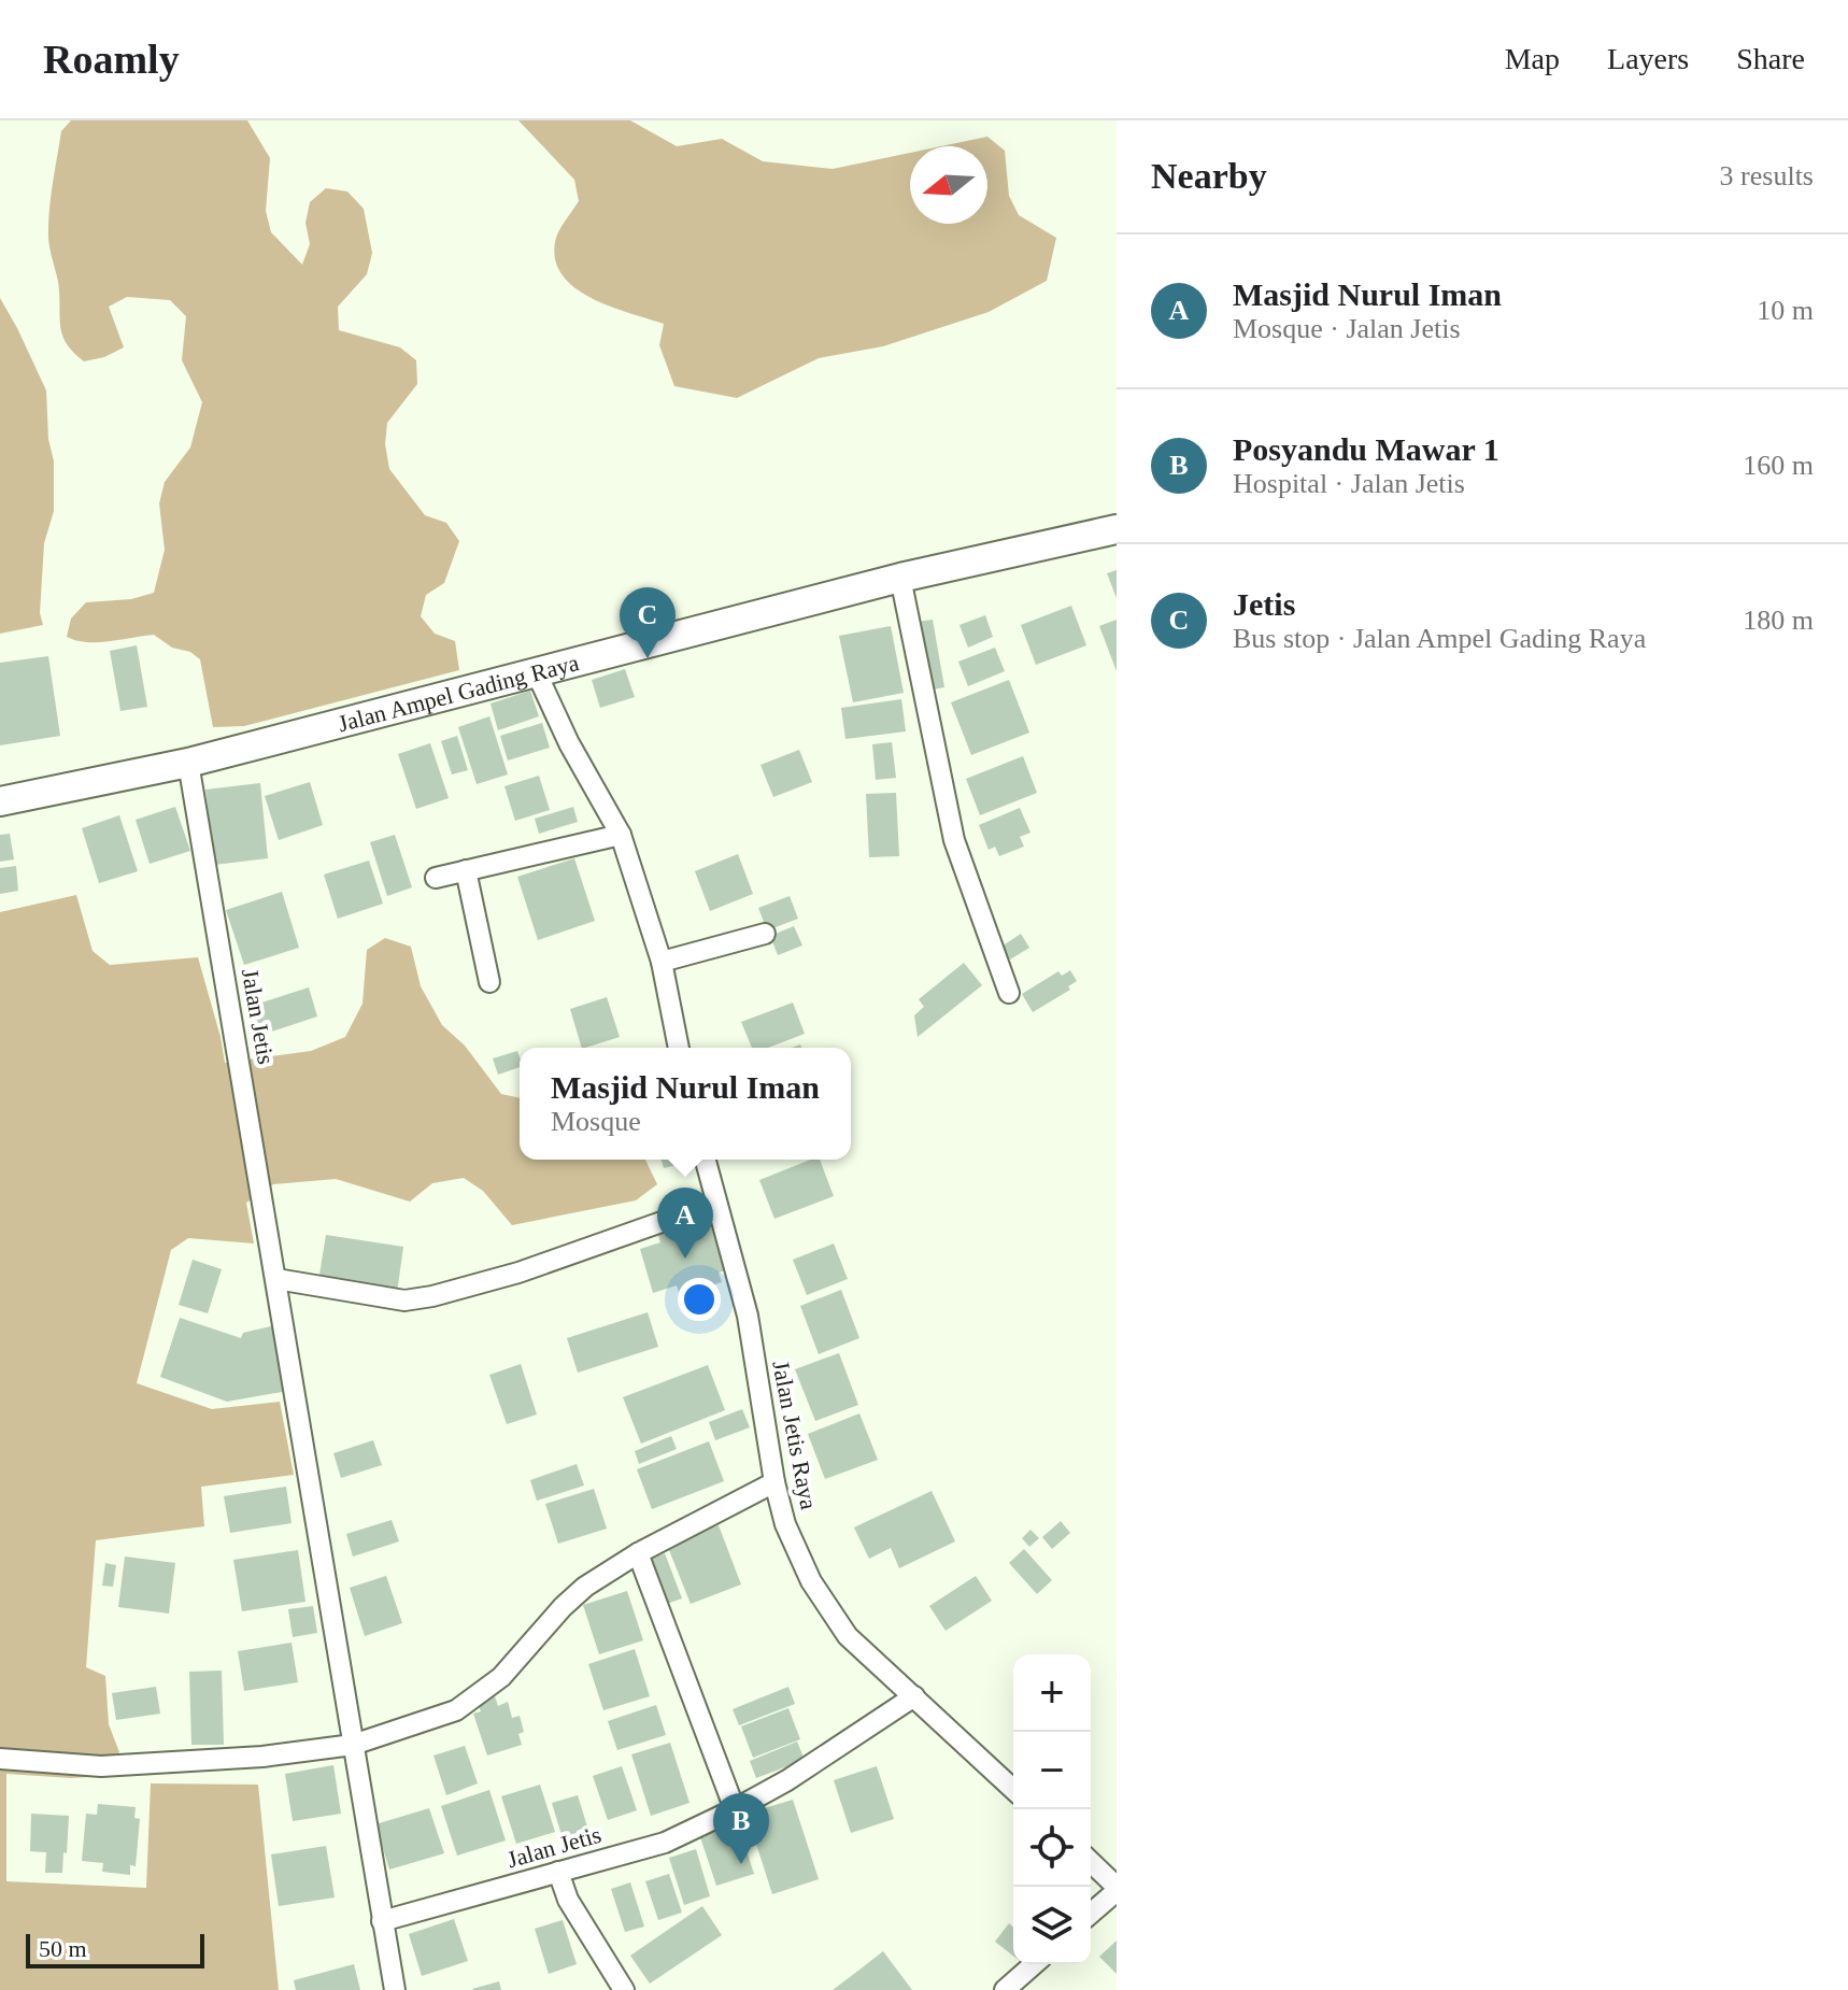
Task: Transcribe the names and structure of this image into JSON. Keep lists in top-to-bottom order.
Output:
{
  "streets": {
    "main road": ["Jalan Ampel Gading Raya"],
    "street": ["Jalan Jetis", "Jalan Jetis Raya"]
  },
  "crossings": [
    ["Jalan Ampel Gading Raya", "Jalan Jetis"],
    ["Jalan Jetis", "Jalan Jetis Raya"]
  ],
  "scale_bar": "50 m",
  "north": "left",
  "page": {
    "header": "Roamly",
    "nav": ["Map", "Layers", "Share"],
    "heading": ["Nearby", "3 results"],
    "list": [
      {
        "mark": "A",
        "name": "Masjid Nurul Iman",
        "note": "Mosque · Jalan Jetis",
        "value": "10 m"
      },
      {
        "mark": "B",
        "name": "Posyandu Mawar 1",
        "note": "Hospital · Jalan Jetis",
        "value": "160 m"
      },
      {
        "mark": "C",
        "name": "Jetis",
        "note": "Bus stop · Jalan Ampel Gading Raya",
        "value": "180 m"
      }
    ],
    "pins": ["C", "A", "B"],
    "popup": ["Masjid Nurul Iman", "Mosque"],
    "map_buttons": ["+", "−"],
    "scale": "50 m"
  }
}
